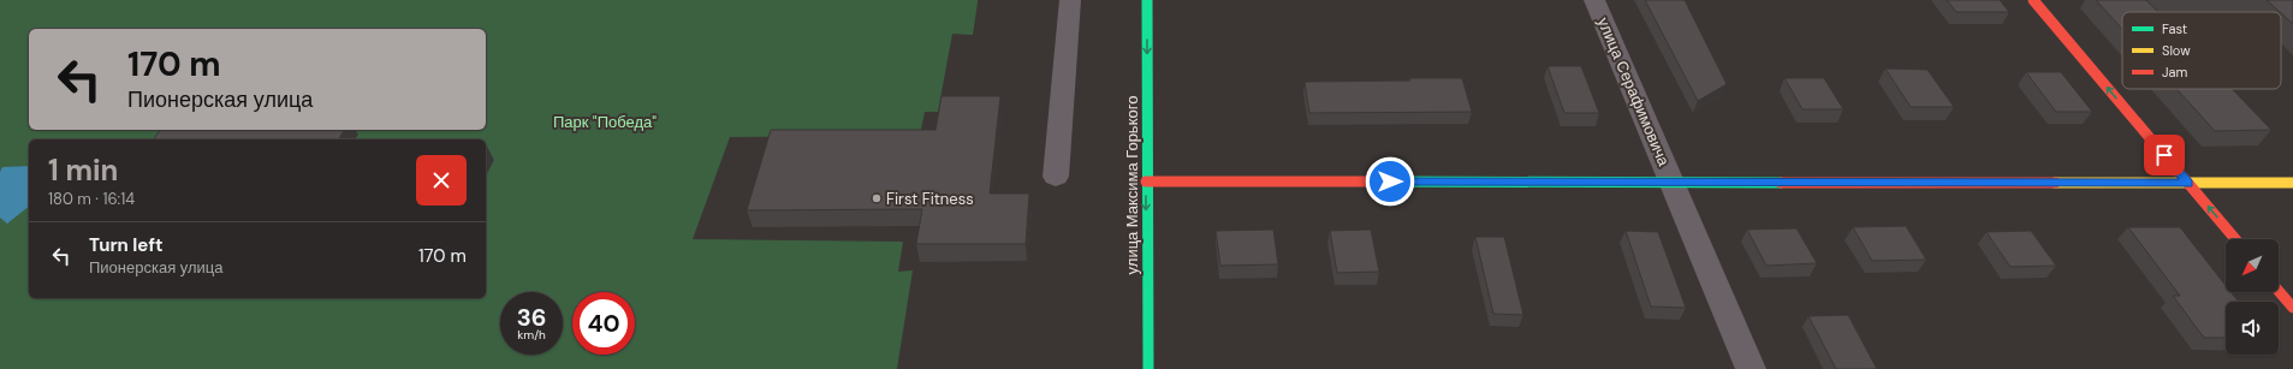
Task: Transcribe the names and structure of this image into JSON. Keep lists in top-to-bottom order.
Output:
{
  "streets": {
    "street": ["улица Серафимовича", "улица Максима Горького"]
  },
  "parks": ["Парк \"Победа\""],
  "places": ["First Fitness"],
  "legend": ["Fast", "Slow", "Jam"],
  "north": "bottom left",
  "page": {
    "turn": ["170 m", "Пионерская улица"],
    "heading": ["1 min", "180 m · 16:14"],
    "list": [
      {
        "name": "Turn left",
        "note": "Пионерская улица",
        "value": "170 m"
      }
    ],
    "speed": "36 km/h",
    "limit": "40"
  }
}
